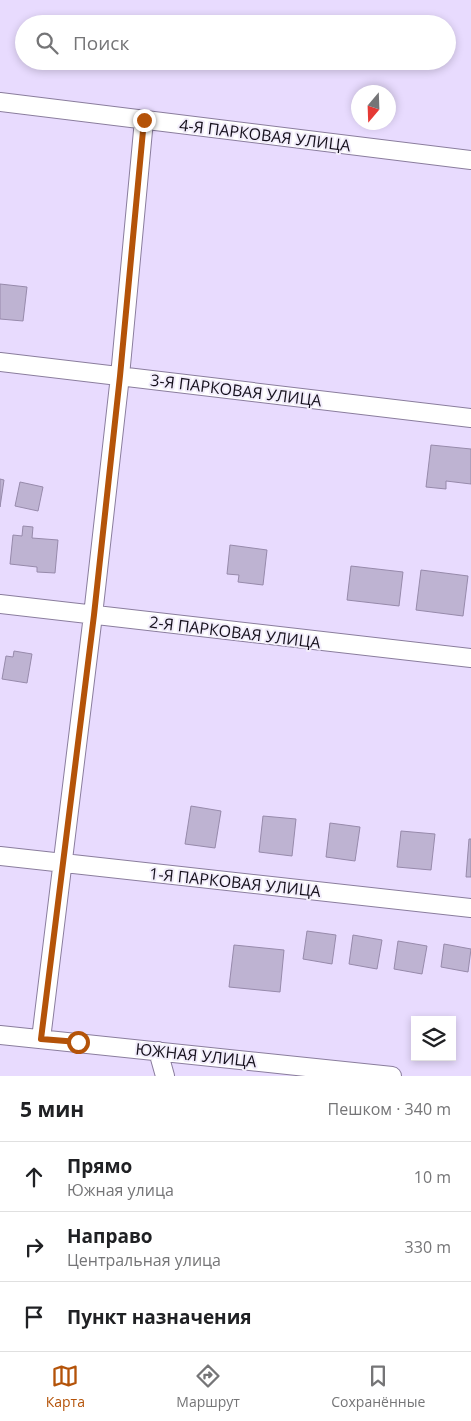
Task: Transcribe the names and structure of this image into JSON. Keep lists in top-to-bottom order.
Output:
{
  "streets": {
    "street": [
      "4-Я ПАРКОВАЯ УЛИЦА",
      "3-Я ПАРКОВАЯ УЛИЦА",
      "2-Я ПАРКОВАЯ УЛИЦА",
      "1-Я ПАРКОВАЯ УЛИЦА",
      "ЮЖНАЯ УЛИЦА"
    ]
  },
  "north": "bottom",
  "page": {
    "search": "Поиск",
    "heading": ["5 мин", "Пешком · 340 m"],
    "list": [
      ["Прямо", "Южная улица", "10 m"],
      ["Направо", "Центральная улица", "330 m"],
      "Пункт назначения"
    ],
    "nav": ["Карта", "Маршрут", "Сохранённые"]
  }
}
